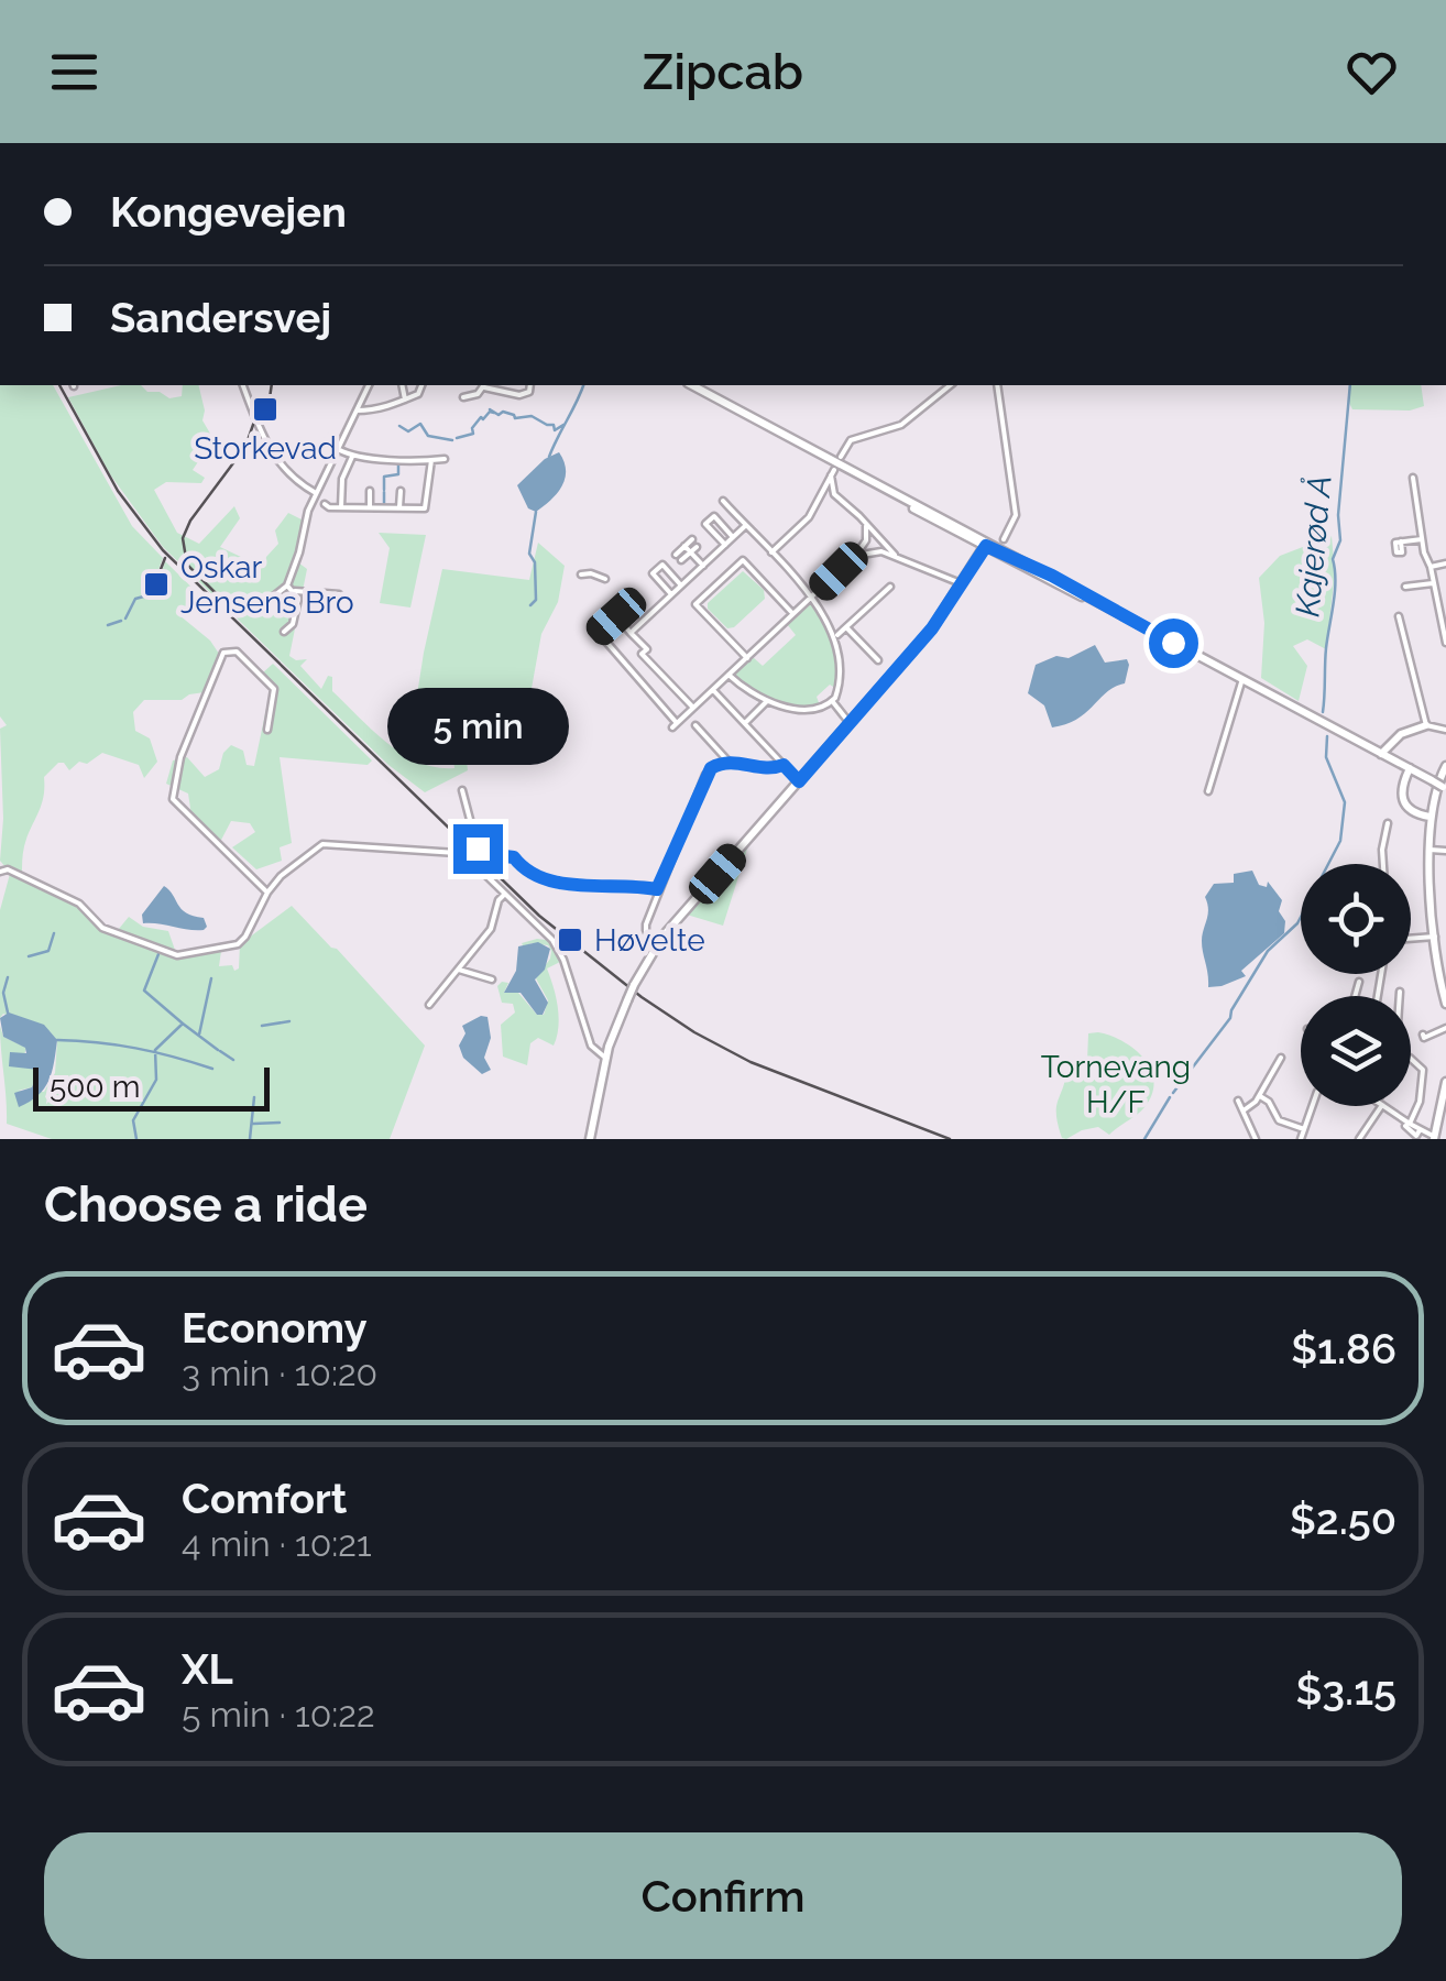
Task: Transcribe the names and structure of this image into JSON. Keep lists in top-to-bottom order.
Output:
{
  "water": ["Kajerød Å"],
  "parks": ["Tornevang H/F"],
  "places": {
    "transit": ["Storkevad", "Oskar Jensens Bro", "Høvelte"]
  },
  "scale_bar": "500 m",
  "page": {
    "header": "Zipcab",
    "banner": ["Kongevejen", "Sandersvej"],
    "bubble": "5 min",
    "scale": "500 m",
    "heading": "Choose a ride",
    "list": [
      {
        "name": "Economy",
        "note": "3 min · 10:20",
        "value": "$1.86"
      },
      {
        "name": "Comfort",
        "note": "4 min · 10:21",
        "value": "$2.50"
      },
      {
        "name": "XL",
        "note": "5 min · 10:22",
        "value": "$3.15"
      }
    ],
    "buttons": "Confirm"
  }
}
